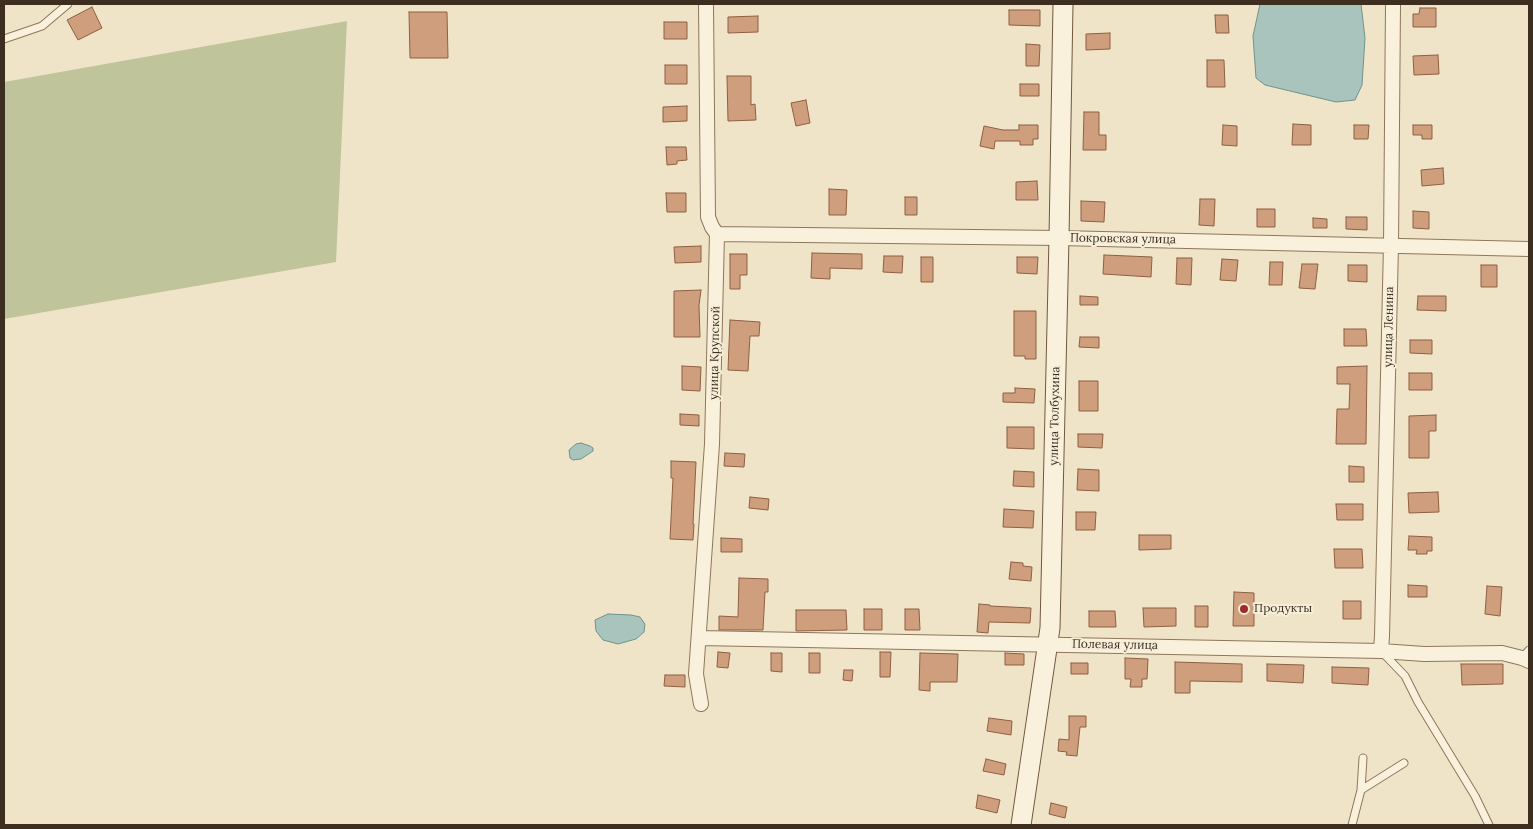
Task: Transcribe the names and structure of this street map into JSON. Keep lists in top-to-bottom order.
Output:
{
  "streets": {
    "main road": ["улица Толбухина"],
    "street": [
      "Покровская улица",
      "улица Ленина",
      "улица Крупской",
      "Полевая улица"
    ]
  },
  "crossings": [
    ["Покровская улица", "улица Ленина"],
    ["Покровская улица", "улица Крупской"],
    ["Покровская улица", "улица Толбухина"],
    ["улица Ленина", "Полевая улица"],
    ["улица Крупской", "Полевая улица"],
    ["улица Толбухина", "Полевая улица"]
  ],
  "places": ["Продукты"]
}
